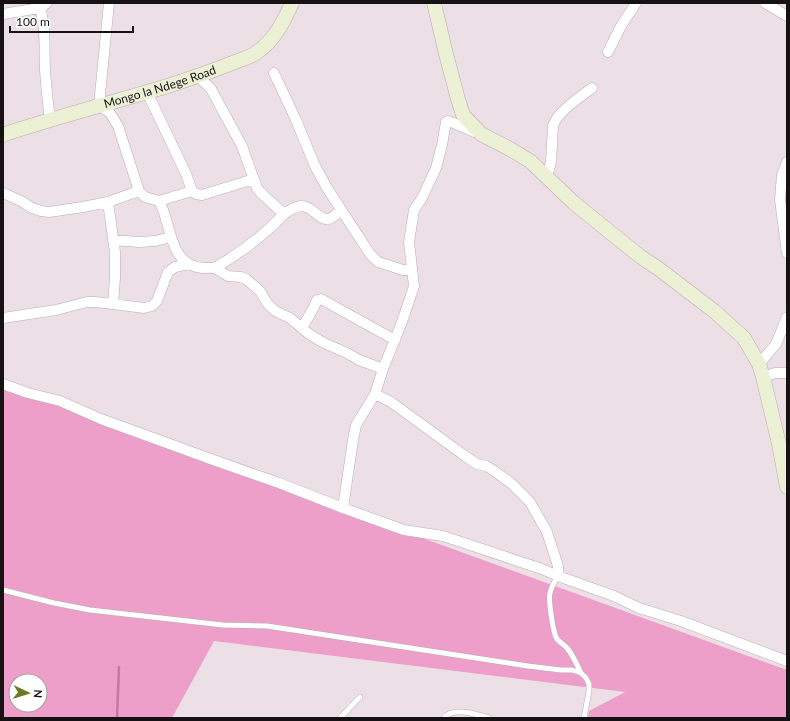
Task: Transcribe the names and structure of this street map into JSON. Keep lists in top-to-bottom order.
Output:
{
  "streets": {
    "street": ["Mongo la Ndege Road"]
  },
  "scale_bar": "100 m",
  "north": "right"
}
